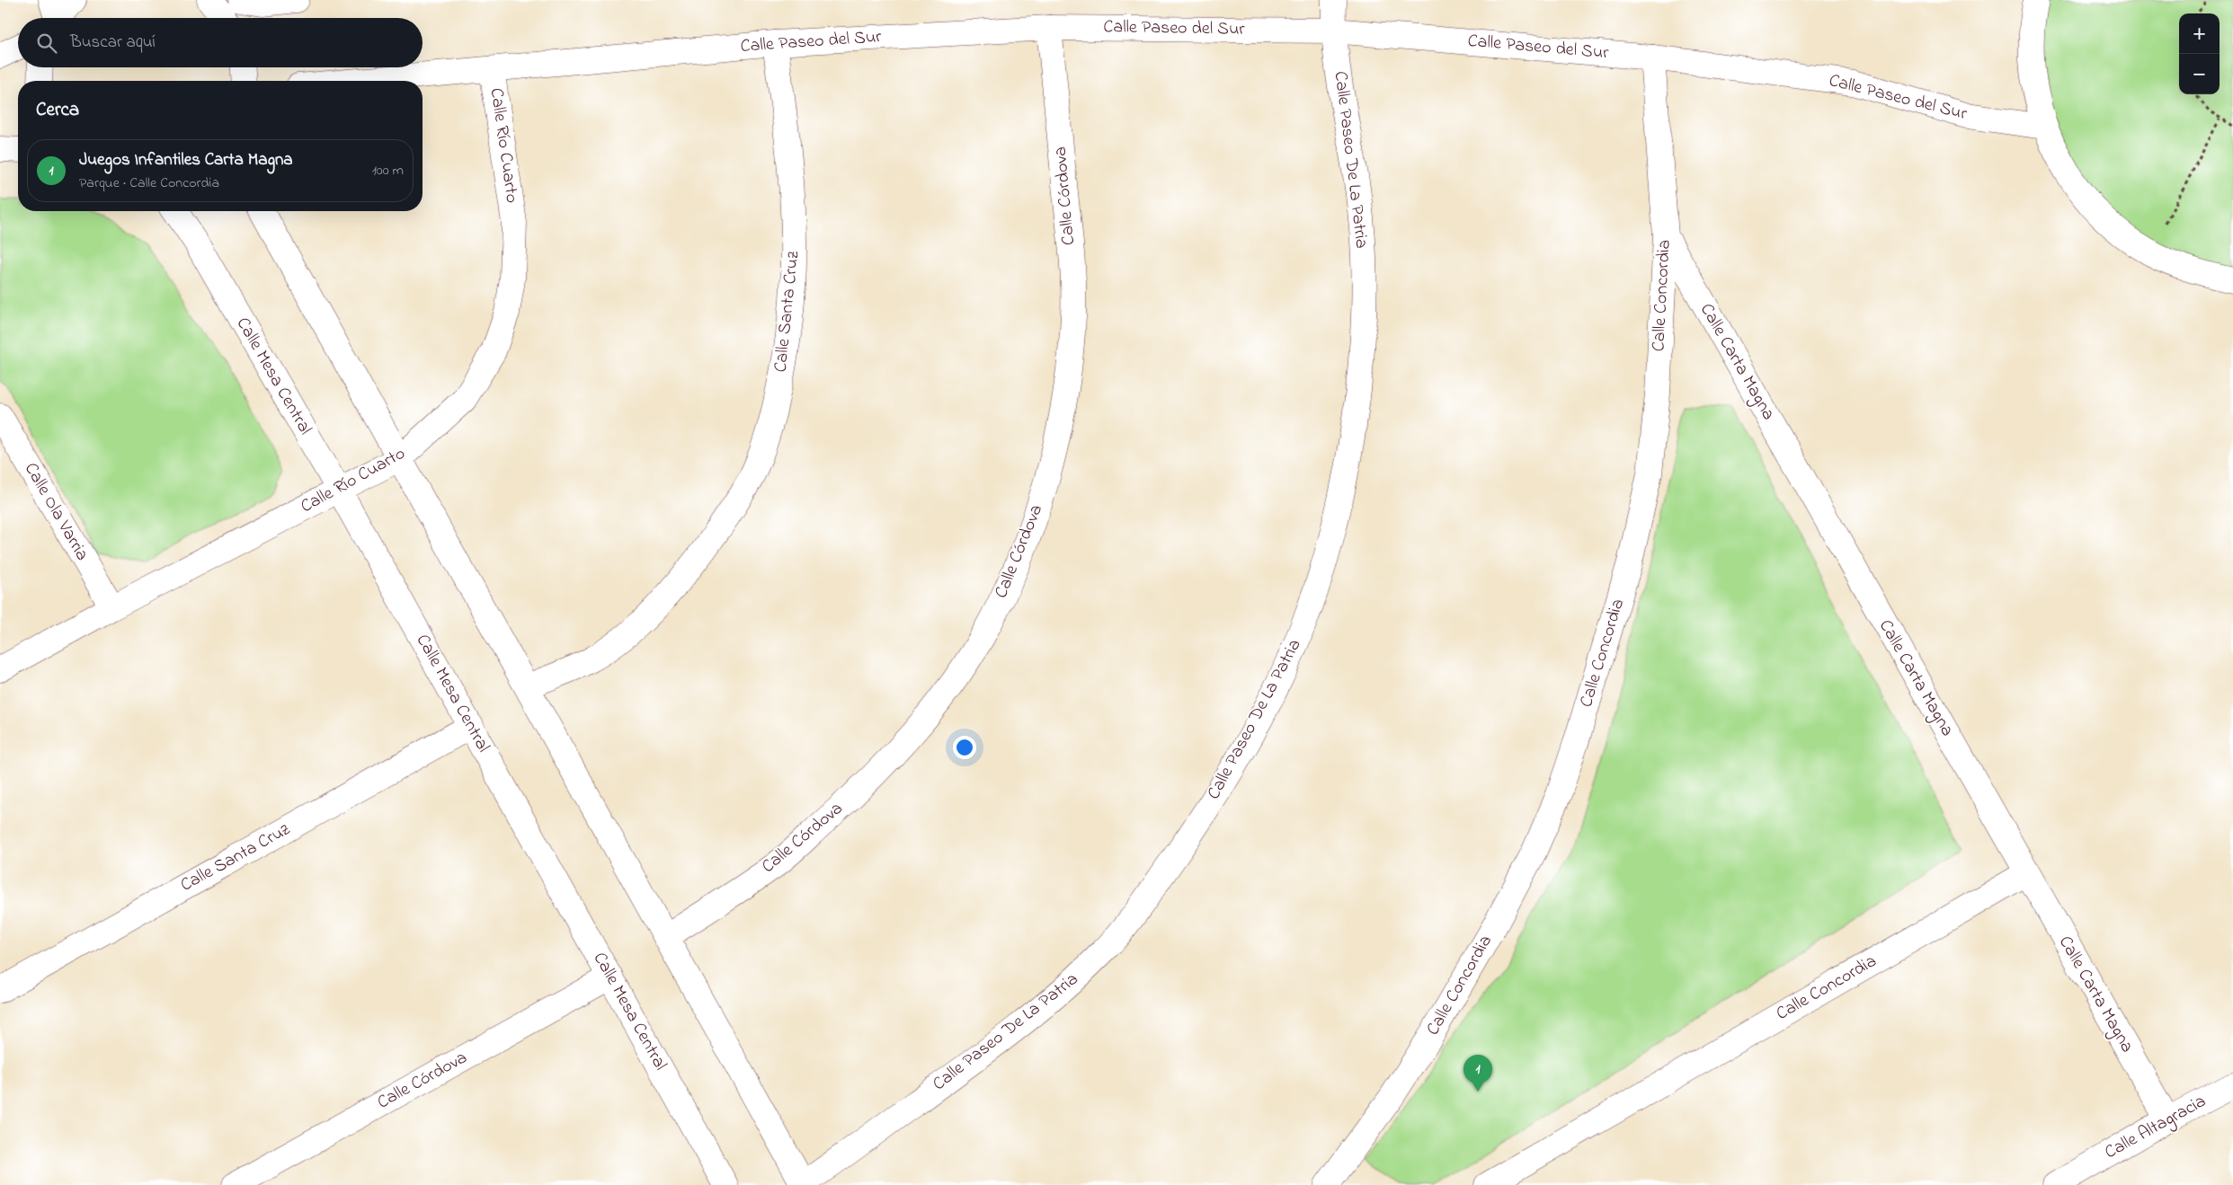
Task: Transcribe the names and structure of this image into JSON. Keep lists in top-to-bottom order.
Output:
{
  "streets": {
    "street": [
      "Calle Paseo del Sur",
      "Calle Río Cuarto",
      "Calle Paseo De La Patria",
      "Calle Córdova",
      "Calle Concordia",
      "Calle Santa Cruz",
      "Calle Carta Magna",
      "Calle Mesa Central",
      "Calle Ola Varria",
      "Calle Altagracia"
    ]
  },
  "crossings": [
    ["Calle Paseo del Sur", "Calle Río Cuarto"],
    ["Calle Paseo del Sur", "Calle Paseo De La Patria"],
    ["Calle Paseo del Sur", "Calle Córdova"],
    ["Calle Paseo del Sur", "Calle Concordia"],
    ["Calle Paseo del Sur", "Calle Santa Cruz"],
    ["Calle Río Cuarto", "Calle Mesa Central"],
    ["Calle Río Cuarto", "Calle Ola Varria"],
    ["Calle Córdova", "Calle Mesa Central"],
    ["Calle Concordia", "Calle Carta Magna"],
    ["Calle Santa Cruz", "Calle Mesa Central"],
    ["Calle Carta Magna", "Calle Altagracia"]
  ],
  "page": {
    "map_buttons": ["+", "−"],
    "search": "Buscar aquí",
    "heading": "Cerca",
    "list": [
      {
        "mark": "1",
        "name": "Juegos Infantiles Carta Magna",
        "note": "Parque · Calle Concordia",
        "value": "100 m"
      }
    ],
    "pins": "1"
  }
}
